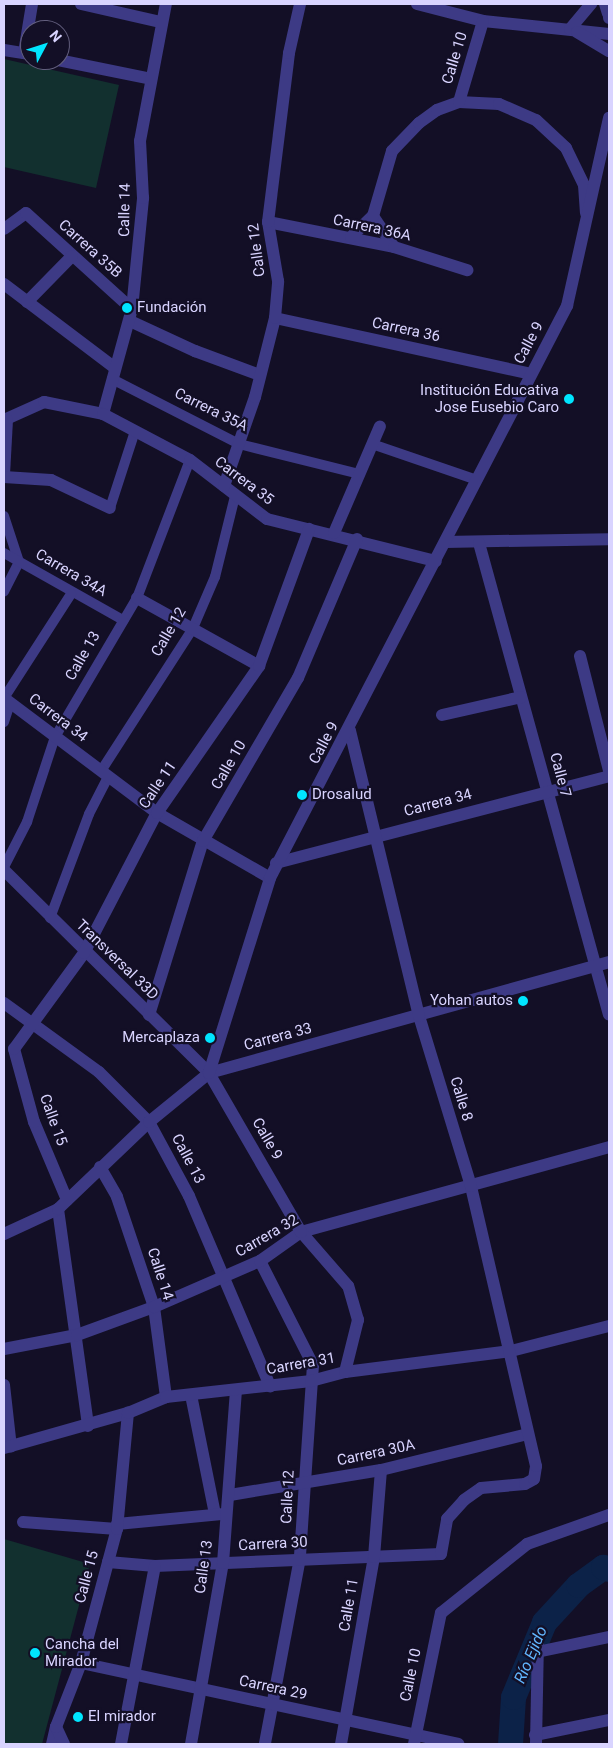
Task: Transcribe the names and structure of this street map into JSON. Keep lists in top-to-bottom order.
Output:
{
  "streets": {
    "street": [
      "Calle 10",
      "Calle 14",
      "Carrera 36A",
      "Carrera 35B",
      "Calle 12",
      "Carrera 36",
      "Calle 9",
      "Carrera 35A",
      "Carrera 35",
      "Carrera 34A",
      "Calle 13",
      "Carrera 34",
      "Calle 7",
      "Calle 11",
      "Transversal 33D",
      "Carrera 33",
      "Calle 8",
      "Calle 15",
      "Carrera 32",
      "Carrera 31",
      "Carrera 30A",
      "Carrera 30",
      "Carrera 29"
    ]
  },
  "crossings": [
    ["Calle 10", "Carrera 35"],
    ["Calle 10", "Carrera 34"],
    ["Calle 10", "Transversal 33D"],
    ["Calle 10", "Carrera 29"],
    ["Calle 14", "Carrera 35B"],
    ["Calle 14", "Carrera 35A"],
    ["Calle 14", "Carrera 35"],
    ["Calle 14", "Carrera 33"],
    ["Calle 14", "Carrera 32"],
    ["Calle 14", "Carrera 31"],
    ["Carrera 36A", "Calle 12"],
    ["Carrera 35B", "Calle 12"],
    ["Calle 12", "Carrera 36"],
    ["Calle 12", "Carrera 35A"],
    ["Calle 12", "Carrera 35"],
    ["Calle 12", "Carrera 34"],
    ["Calle 12", "Transversal 33D"],
    ["Calle 12", "Carrera 32"],
    ["Calle 12", "Carrera 31"],
    ["Calle 12", "Carrera 30A"],
    ["Calle 12", "Carrera 30"],
    ["Calle 12", "Carrera 29"],
    ["Carrera 36", "Calle 9"],
    ["Calle 9", "Carrera 35"],
    ["Calle 9", "Carrera 34"],
    ["Calle 9", "Transversal 33D"],
    ["Calle 9", "Carrera 33"],
    ["Calle 9", "Calle 8"],
    ["Calle 9", "Carrera 32"],
    ["Calle 9", "Carrera 31"],
    ["Carrera 35", "Calle 13"],
    ["Carrera 35", "Calle 11"],
    ["Carrera 34A", "Calle 13"],
    ["Calle 13", "Carrera 34"],
    ["Calle 13", "Calle 11"],
    ["Calle 13", "Transversal 33D"],
    ["Calle 13", "Carrera 33"],
    ["Calle 13", "Carrera 32"],
    ["Calle 13", "Carrera 31"],
    ["Calle 13", "Carrera 30A"],
    ["Calle 13", "Carrera 30"],
    ["Calle 13", "Carrera 29"],
    ["Carrera 34", "Calle 7"],
    ["Carrera 34", "Calle 11"],
    ["Carrera 34", "Calle 8"],
    ["Calle 7", "Carrera 33"],
    ["Calle 11", "Transversal 33D"],
    ["Calle 11", "Calle 15"],
    ["Calle 11", "Carrera 30A"],
    ["Calle 11", "Carrera 30"],
    ["Calle 11", "Carrera 29"],
    ["Transversal 33D", "Carrera 33"],
    ["Carrera 33", "Calle 8"],
    ["Carrera 33", "Calle 15"],
    ["Calle 8", "Carrera 32"],
    ["Calle 8", "Carrera 31"],
    ["Calle 8", "Carrera 30A"],
    ["Calle 8", "Carrera 30"],
    ["Calle 15", "Carrera 32"],
    ["Calle 15", "Carrera 31"],
    ["Calle 15", "Carrera 30"],
    ["Calle 15", "Carrera 29"]
  ],
  "water": ["Río Ejido"],
  "places": [
    "Fundación",
    "Institución Educativa Jose Eusebio Caro",
    "Drosalud",
    "Yohan autos",
    "Mercaplaza",
    "Cancha del Mirador",
    "El mirador"
  ],
  "north": "top right"
}
